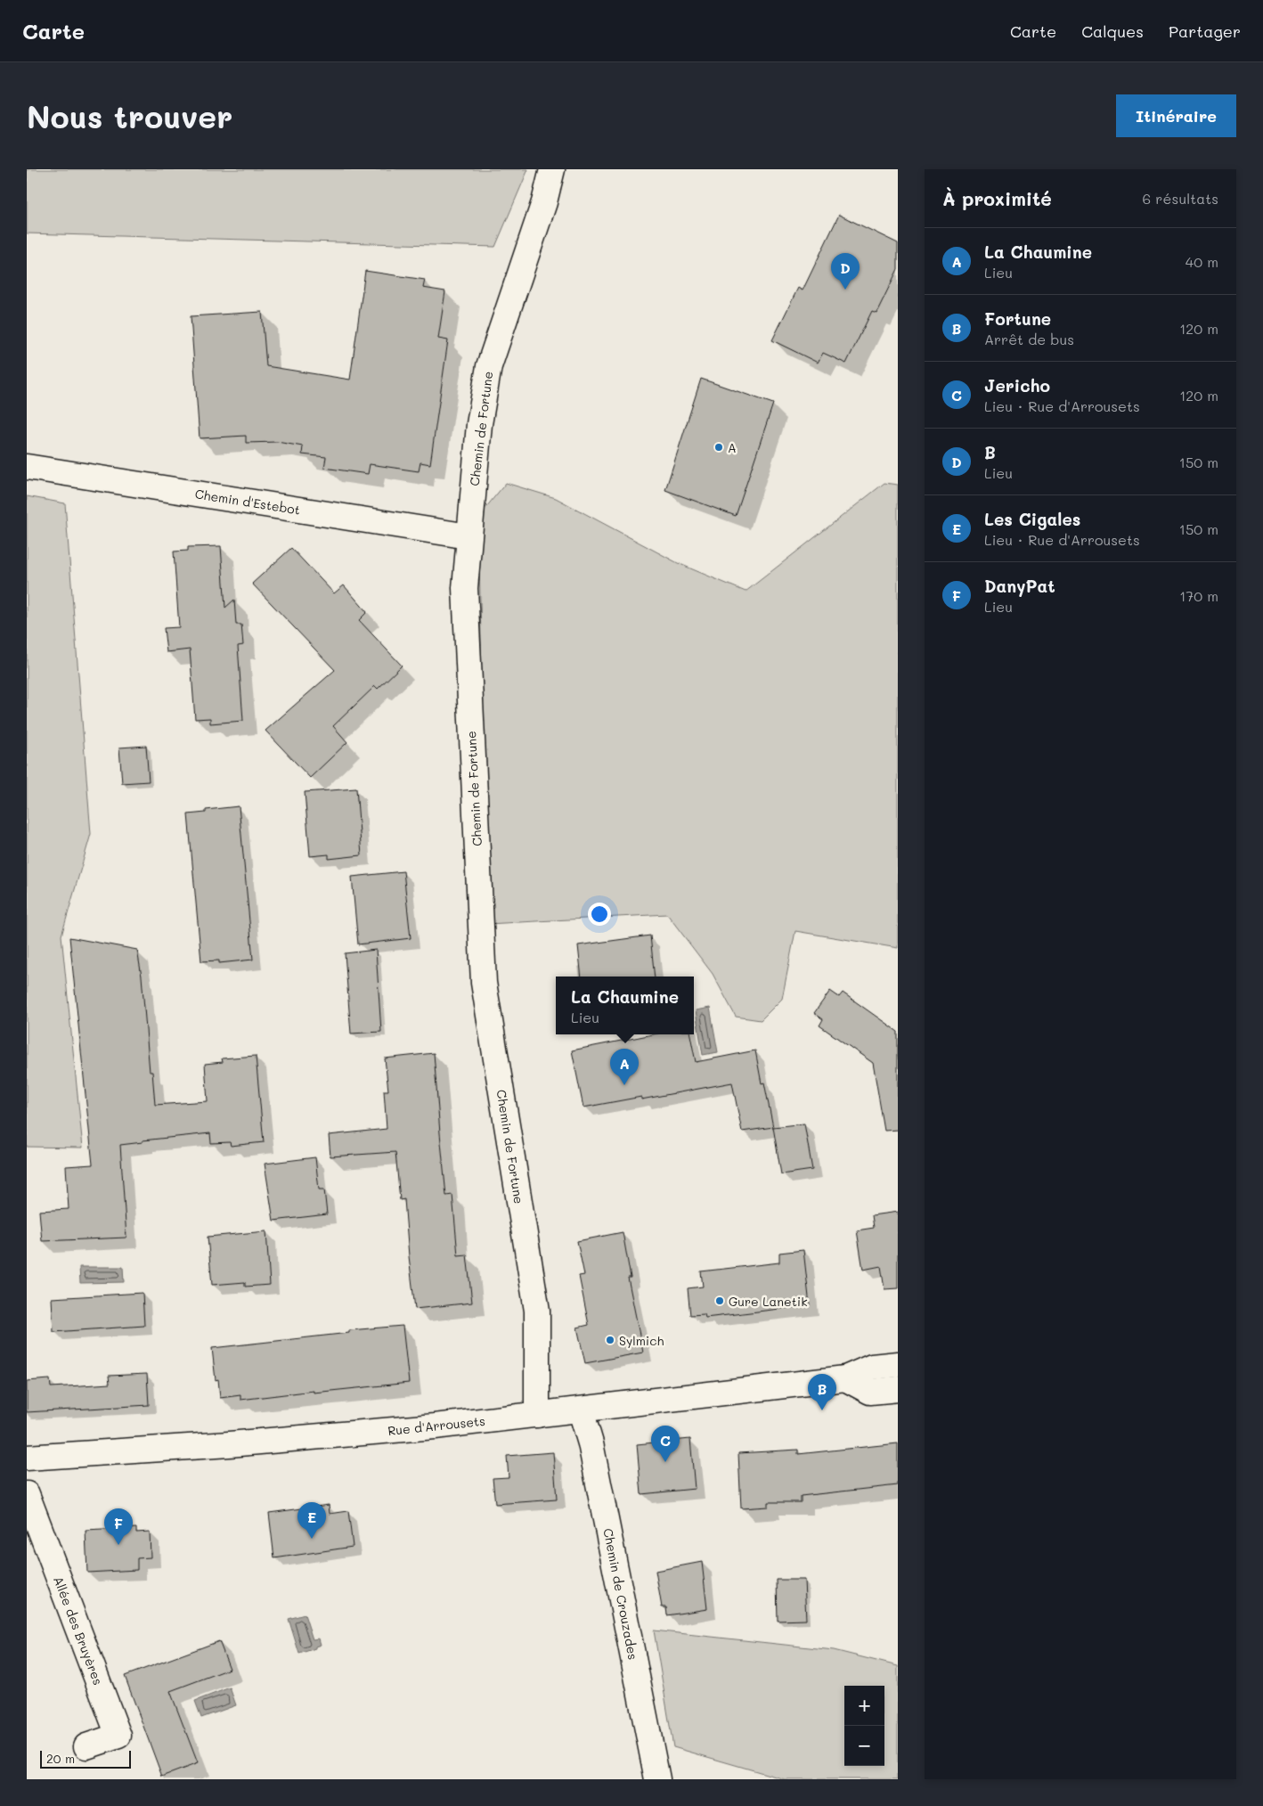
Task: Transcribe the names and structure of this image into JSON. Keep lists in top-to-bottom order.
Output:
{
  "streets": {
    "street": [
      "Chemin de Fortune",
      "Chemin d'Estebot",
      "Rue d'Arrousets",
      "Chemin de Crouzades",
      "Allée des Bruyères"
    ]
  },
  "crossings": [
    ["Chemin de Fortune", "Chemin d'Estebot"],
    ["Chemin de Fortune", "Rue d'Arrousets"],
    ["Rue d'Arrousets", "Chemin de Crouzades"]
  ],
  "places": ["A", "Gure Lanetik", "Sylmich"],
  "scale_bar": "20 m",
  "page": {
    "header": "Carte",
    "nav": ["Carte", "Calques", "Partager"],
    "buttons": "Itinéraire",
    "title": "Nous trouver",
    "heading": ["À proximité", "6 résultats"],
    "list": [
      {
        "mark": "A",
        "name": "La Chaumine",
        "note": "Lieu",
        "value": "40 m"
      },
      {
        "mark": "B",
        "name": "Fortune",
        "note": "Arrêt de bus",
        "value": "120 m"
      },
      {
        "mark": "C",
        "name": "Jericho",
        "note": "Lieu · Rue d'Arrousets",
        "value": "120 m"
      },
      {
        "mark": "D",
        "name": "B",
        "note": "Lieu",
        "value": "150 m"
      },
      {
        "mark": "E",
        "name": "Les Cigales",
        "note": "Lieu · Rue d'Arrousets",
        "value": "150 m"
      },
      {
        "mark": "F",
        "name": "DanyPat",
        "note": "Lieu",
        "value": "170 m"
      }
    ],
    "pins": [
      "D",
      "A",
      "B",
      "C",
      "E",
      "F"
    ],
    "popup": ["La Chaumine", "Lieu"],
    "map_buttons": ["+", "−"],
    "scale": "20 m"
  }
}
